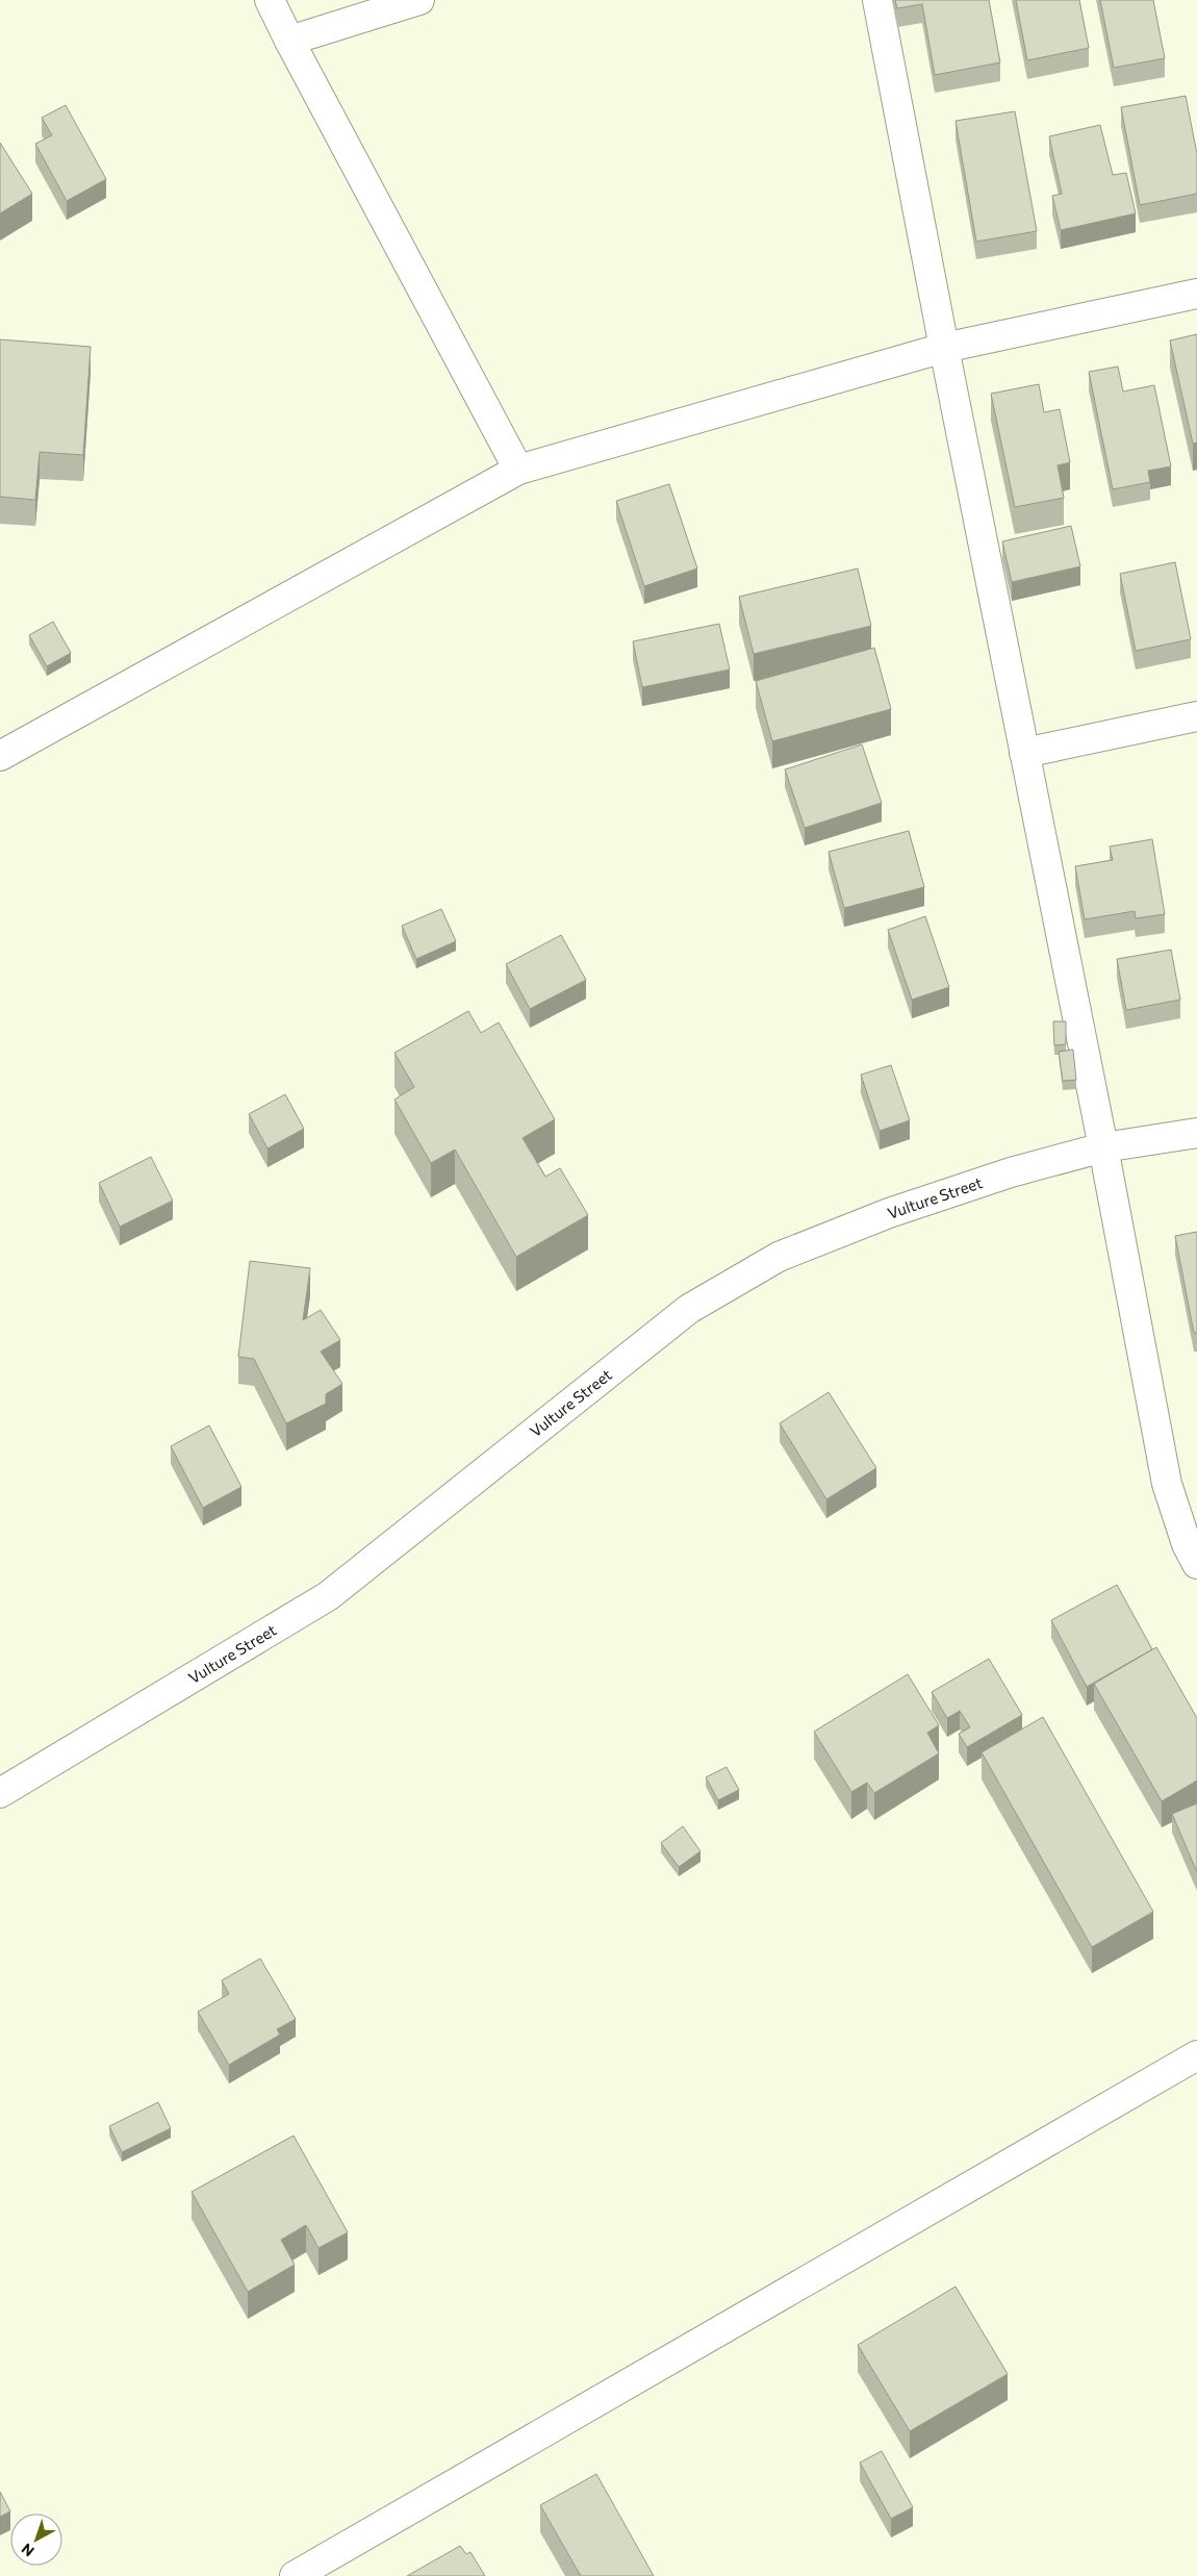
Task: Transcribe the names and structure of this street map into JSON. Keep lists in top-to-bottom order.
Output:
{
  "streets": {
    "street": ["Vulture Street"]
  },
  "north": "bottom left"
}
